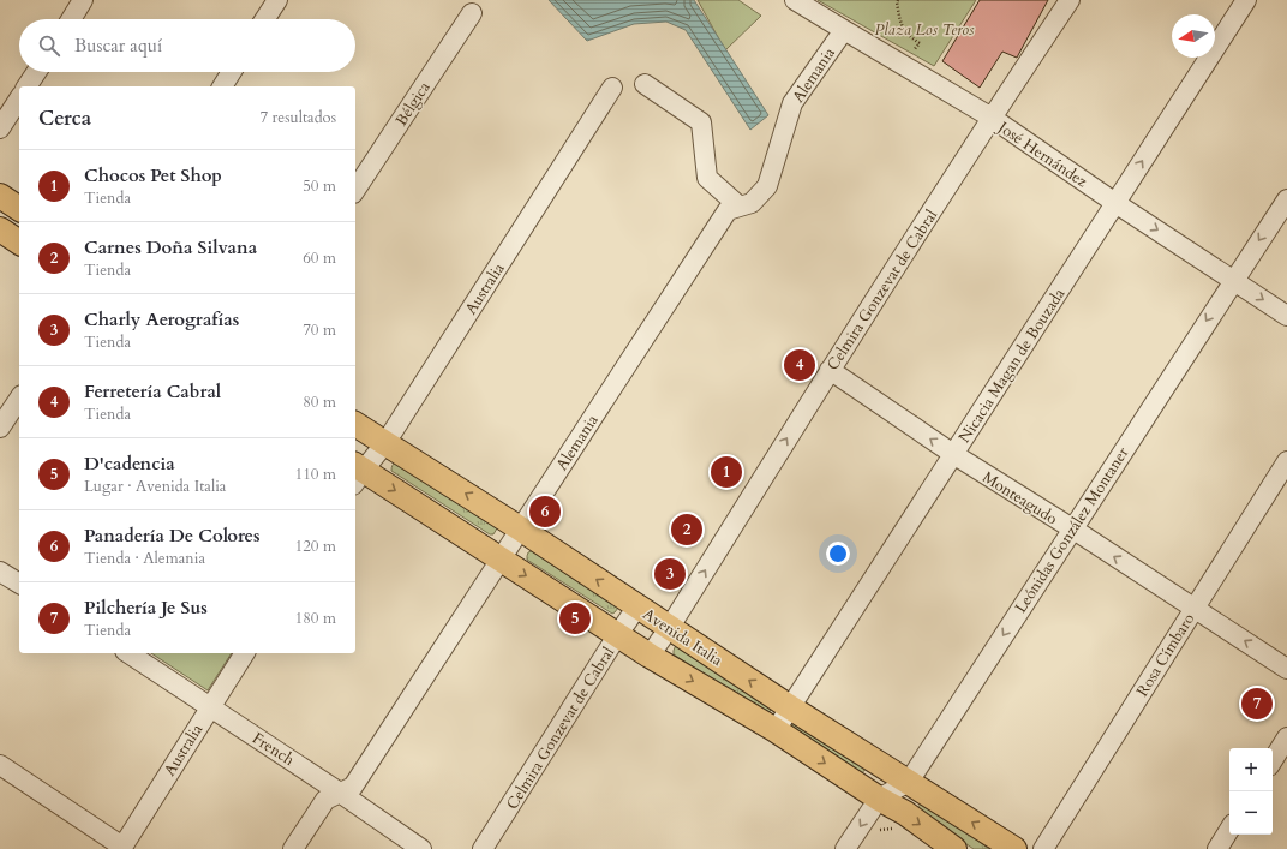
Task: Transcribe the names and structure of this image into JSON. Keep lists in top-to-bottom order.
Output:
{
  "streets": {
    "main road": ["Avenida Italia"],
    "street": [
      "Alemania",
      "Bélgica",
      "José Hernández",
      "Australia",
      "Celmira Gonzevat de Cabral",
      "Nicacia Magan de Bouzada",
      "Monteagudo",
      "Leónidas González Montaner",
      "Rosa Címbaro",
      "French"
    ]
  },
  "crossings": [
    ["Alemania", "José Hernández"],
    ["Alemania", "Avenida Italia"],
    ["Alemania", "French"],
    ["José Hernández", "Celmira Gonzevat de Cabral"],
    ["José Hernández", "Nicacia Magan de Bouzada"],
    ["José Hernández", "Leónidas González Montaner"],
    ["Australia", "Avenida Italia"],
    ["Australia", "French"],
    ["Celmira Gonzevat de Cabral", "Monteagudo"],
    ["Celmira Gonzevat de Cabral", "Avenida Italia"],
    ["Nicacia Magan de Bouzada", "Monteagudo"],
    ["Nicacia Magan de Bouzada", "Avenida Italia"],
    ["Monteagudo", "Leónidas González Montaner"],
    ["Monteagudo", "Rosa Címbaro"],
    ["Leónidas González Montaner", "Avenida Italia"]
  ],
  "one_way": ["José Hernández", "Monteagudo", "Leónidas González Montaner"],
  "parks": ["Plaza Los Teros"],
  "north": "left",
  "page": {
    "search": "Buscar aquí",
    "heading": ["Cerca", "7 resultados"],
    "list": [
      {
        "mark": "1",
        "name": "Chocos Pet Shop",
        "note": "Tienda",
        "value": "50 m"
      },
      {
        "mark": "2",
        "name": "Carnes Doña Silvana",
        "note": "Tienda",
        "value": "60 m"
      },
      {
        "mark": "3",
        "name": "Charly Aerografías",
        "note": "Tienda",
        "value": "70 m"
      },
      {
        "mark": "4",
        "name": "Ferretería Cabral",
        "note": "Tienda",
        "value": "80 m"
      },
      {
        "mark": "5",
        "name": "D'cadencia",
        "note": "Lugar · Avenida Italia",
        "value": "110 m"
      },
      {
        "mark": "6",
        "name": "Panadería De Colores",
        "note": "Tienda · Alemania",
        "value": "120 m"
      },
      {
        "mark": "7",
        "name": "Pilchería Je Sus",
        "note": "Tienda",
        "value": "180 m"
      }
    ],
    "pins": [
      "4",
      "1",
      "6",
      "2",
      "3",
      "5",
      "7"
    ],
    "map_buttons": ["+", "−"]
  }
}
